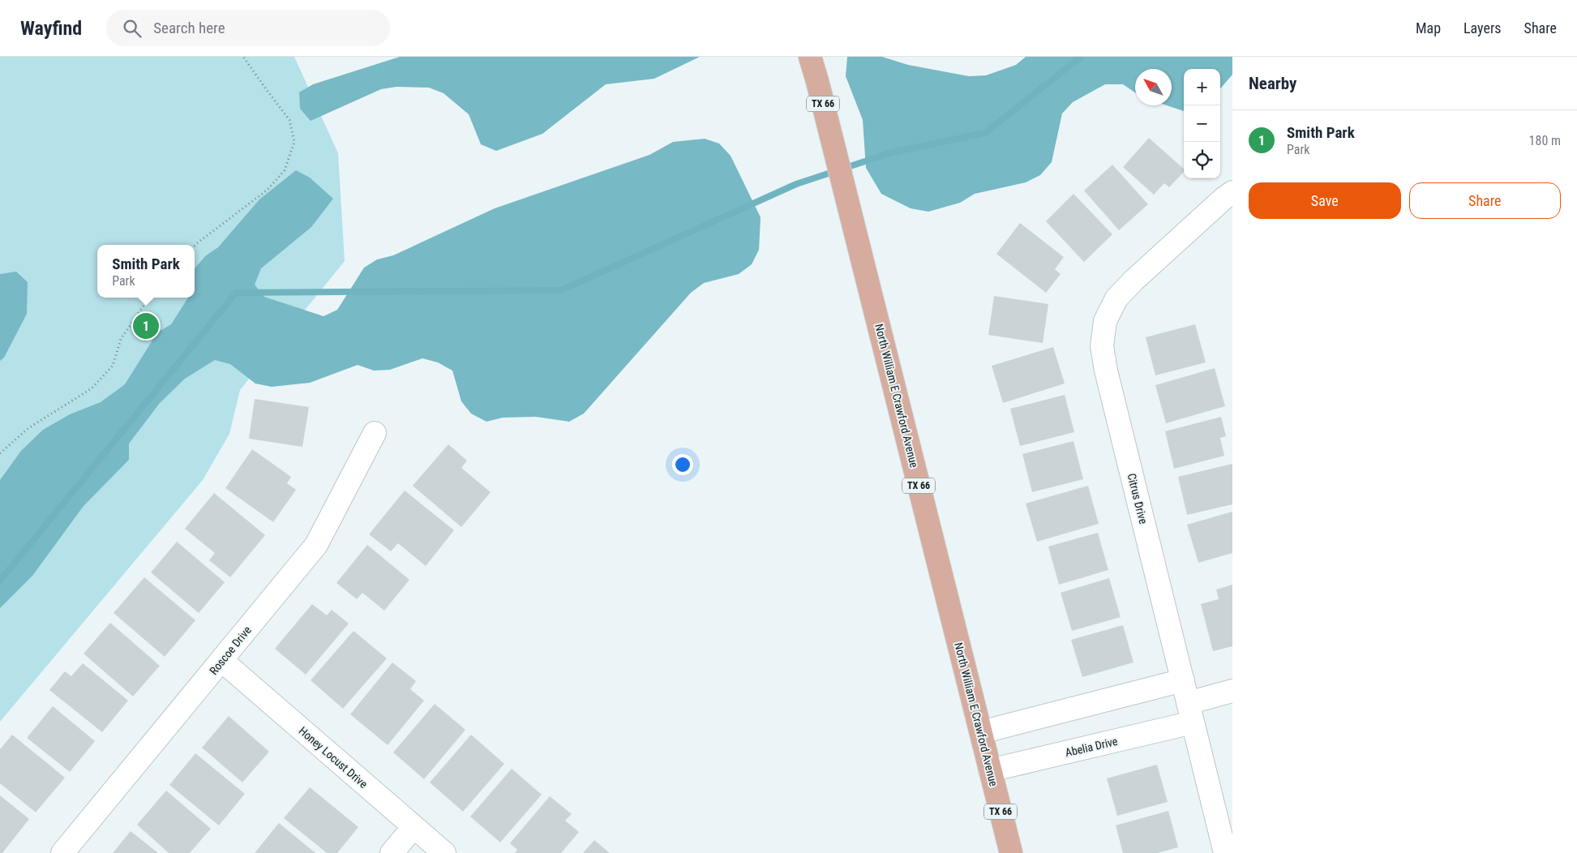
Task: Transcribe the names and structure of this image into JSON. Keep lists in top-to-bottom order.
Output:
{
  "streets": {
    "main road": ["TX 66", "North William E Crawford Avenue"],
    "street": [
      "Citrus Drive",
      "Roscoe Drive",
      "Abelia Drive",
      "Honey Locust Drive"
    ]
  },
  "crossings": [
    ["North William E Crawford Avenue", "Abelia Drive"],
    ["Citrus Drive", "Abelia Drive"],
    ["Roscoe Drive", "Honey Locust Drive"]
  ],
  "north": "top left",
  "page": {
    "header": "Wayfind",
    "search": "Search here",
    "nav": ["Map", "Layers", "Share"],
    "heading": "Nearby",
    "map_buttons": ["+", "−"],
    "list": [
      {
        "mark": "1",
        "name": "Smith Park",
        "note": "Park",
        "value": "180 m"
      }
    ],
    "buttons": ["Save", "Share"],
    "popup": ["Smith Park", "Park"],
    "pins": "1"
  }
}
